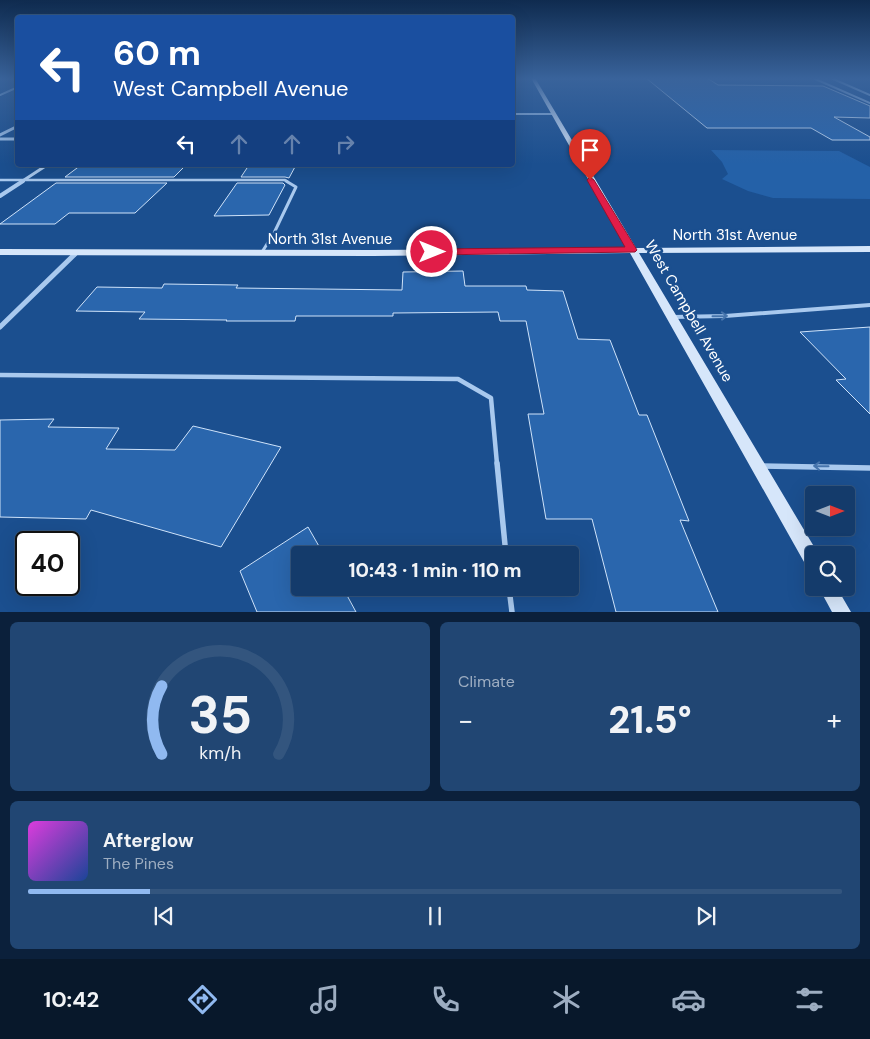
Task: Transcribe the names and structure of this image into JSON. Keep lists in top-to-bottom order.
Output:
{
  "streets": {
    "street": ["North 31st Avenue", "West Campbell Avenue"]
  },
  "crossings": [
    ["North 31st Avenue", "West Campbell Avenue"]
  ],
  "north": "right",
  "page": {
    "turn": ["60 m", "West Campbell Avenue"],
    "limit": "40",
    "trip": "10:43 · 1 min · 110 m",
    "tile": "Climate",
    "heat": ["−", "21.5°", "+"],
    "song": ["Afterglow", "The Pines"],
    "tabs": "10:42",
    "gauge": ["35", "km/h"]
  }
}
